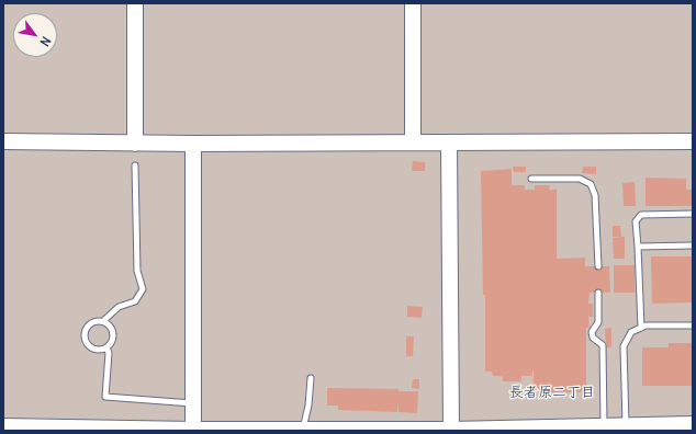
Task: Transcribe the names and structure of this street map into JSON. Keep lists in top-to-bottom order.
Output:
{
  "districts": ["長者原二丁目"],
  "north": "bottom right"
}
